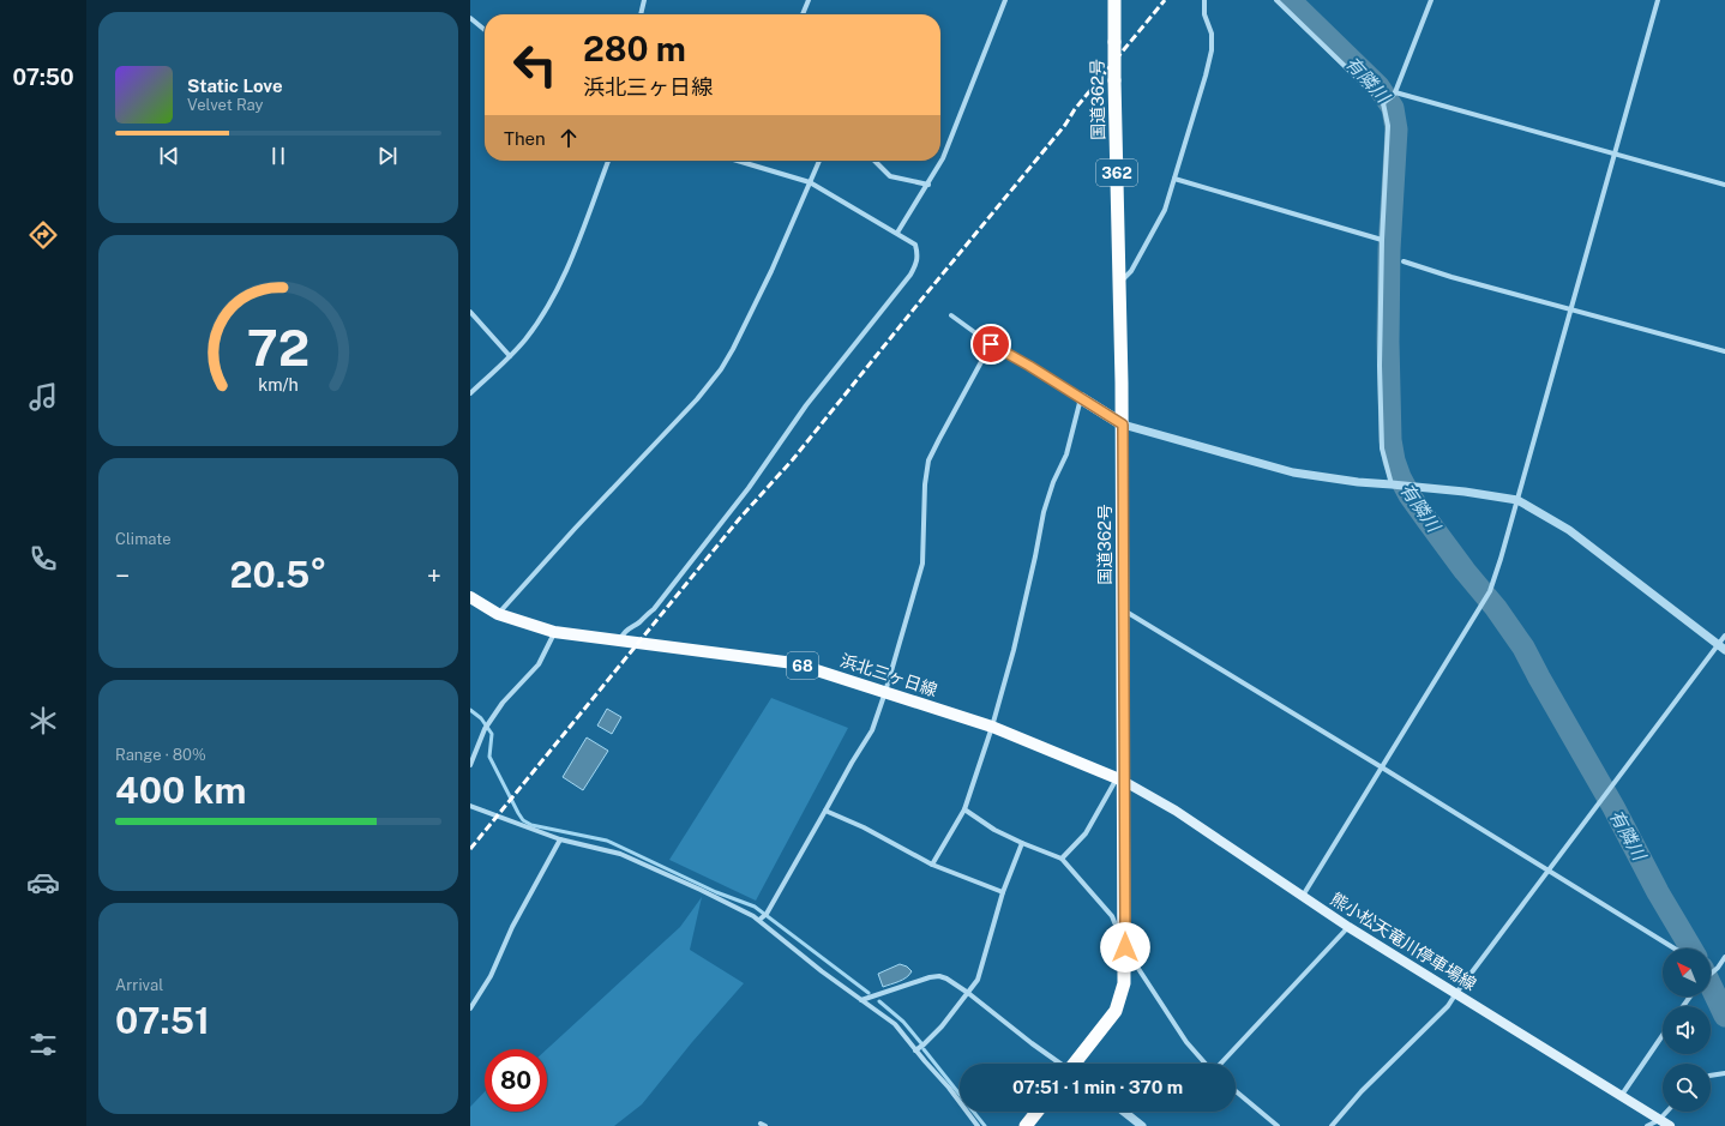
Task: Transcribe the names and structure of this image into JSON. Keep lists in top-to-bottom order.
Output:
{
  "streets": {
    "highway": ["国道362号", "362"],
    "main road": ["68", "浜北三ヶ日線", "熊小松天竜川停車場線"]
  },
  "crossings": [
    ["国道362号", "浜北三ヶ日線"],
    ["国道362号", "熊小松天竜川停車場線"],
    ["浜北三ヶ日線", "熊小松天竜川停車場線"]
  ],
  "water": ["有隣川"],
  "north": "top left",
  "page": {
    "tabs": "07:50",
    "turn": ["280 m", "浜北三ヶ日線"],
    "song": ["Static Love", "Velvet Ray"],
    "then": "Then",
    "tile": [
      "Climate",
      ["Range · 80%", "400 km"],
      ["Arrival", "07:51"]
    ],
    "heat": ["−", "20.5°", "+"],
    "limit": "80",
    "trip": "07:51 · 1 min · 370 m",
    "gauge": ["72", "km/h"]
  }
}
